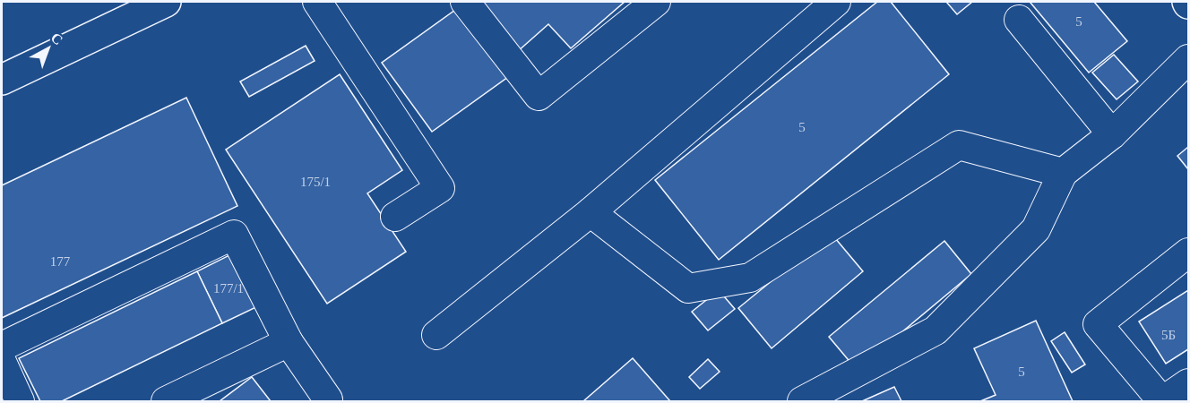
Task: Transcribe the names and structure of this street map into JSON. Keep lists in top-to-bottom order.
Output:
{
  "house_numbers": [
    "5",
    "5",
    "175/1",
    "177",
    "177/1",
    "5Б",
    "5"
  ],
  "north": "top right"
}
